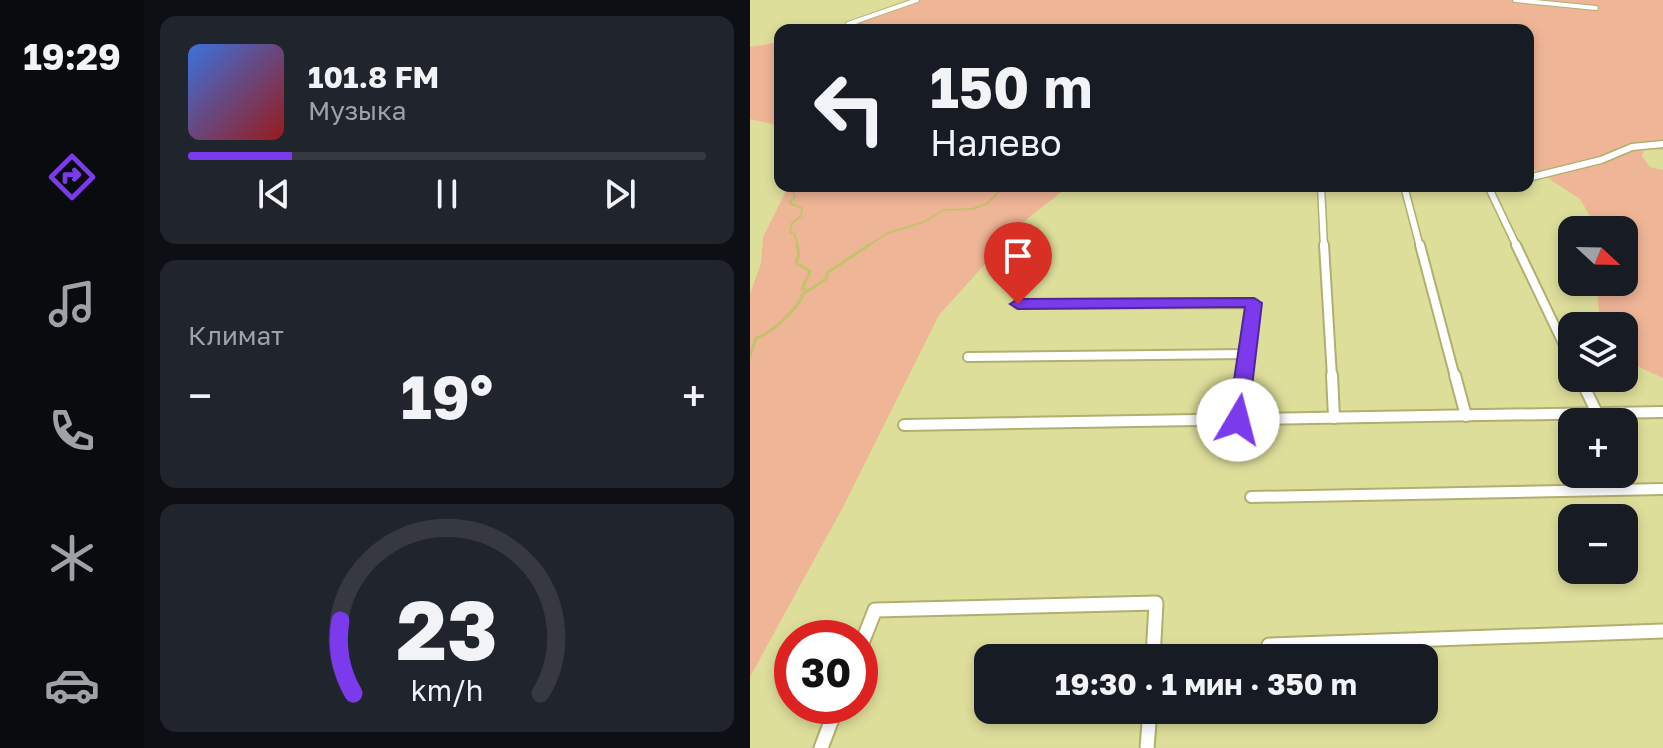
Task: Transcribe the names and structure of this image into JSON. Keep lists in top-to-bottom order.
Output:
{
  "north": "right",
  "page": {
    "tabs": "19:29",
    "turn": ["150 m", "Налево"],
    "song": ["101.8 FM", "Музыка"],
    "map_buttons": ["+", "−"],
    "tile": "Климат",
    "heat": ["−", "19°", "+"],
    "limit": "30",
    "trip": "19:30 · 1 мин · 350 m",
    "gauge": ["23", "km/h"]
  }
}
